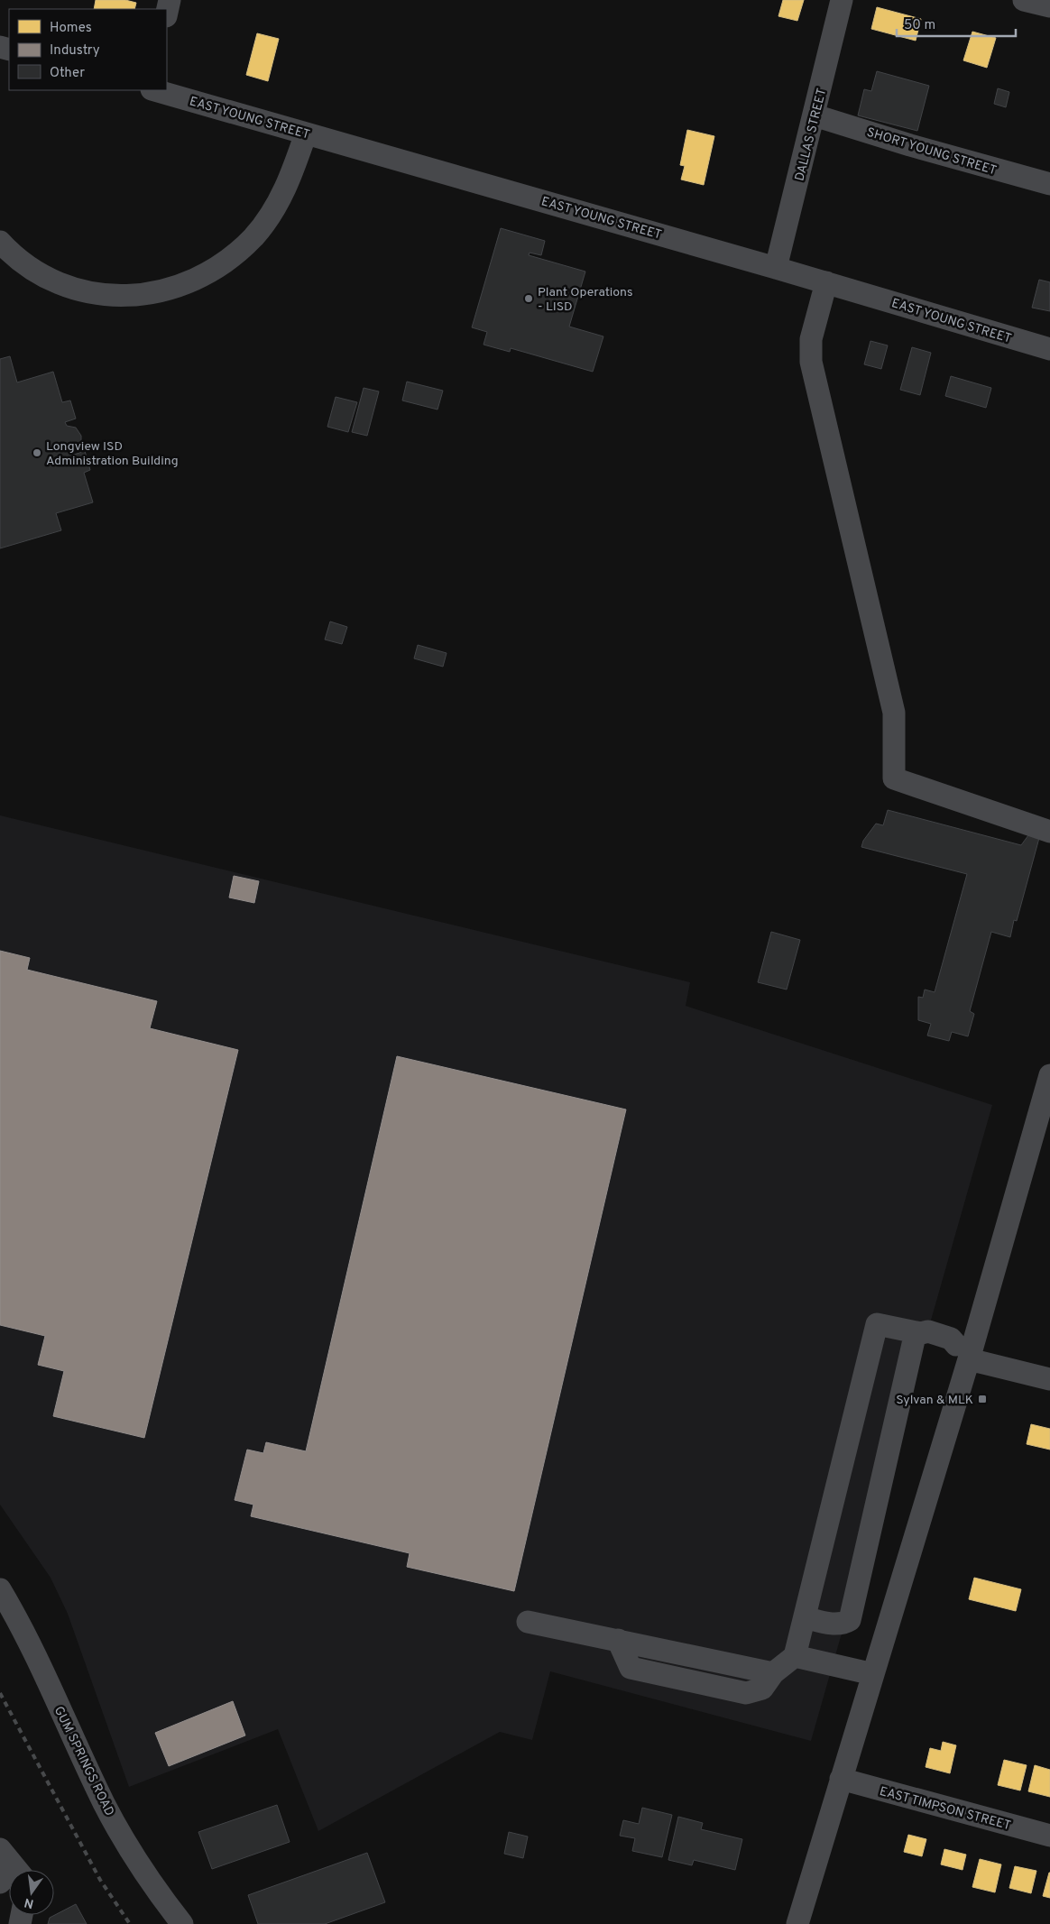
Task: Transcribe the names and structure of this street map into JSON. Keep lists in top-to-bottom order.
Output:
{
  "streets": {
    "street": [
      "EAST YOUNG STREET",
      "DALLAS STREET",
      "SHORT YOUNG STREET",
      "GUM SPRINGS ROAD",
      "EAST TIMPSON STREET"
    ]
  },
  "crossings": [
    ["EAST YOUNG STREET", "DALLAS STREET"],
    ["DALLAS STREET", "SHORT YOUNG STREET"]
  ],
  "places": {
    "other": ["Plant Operations - LISD", "Longview ISD Administration Building"],
    "transit": ["Sylvan & MLK"]
  },
  "legend": ["Homes", "Industry", "Other"],
  "scale_bar": "50 m",
  "north": "bottom"
}
